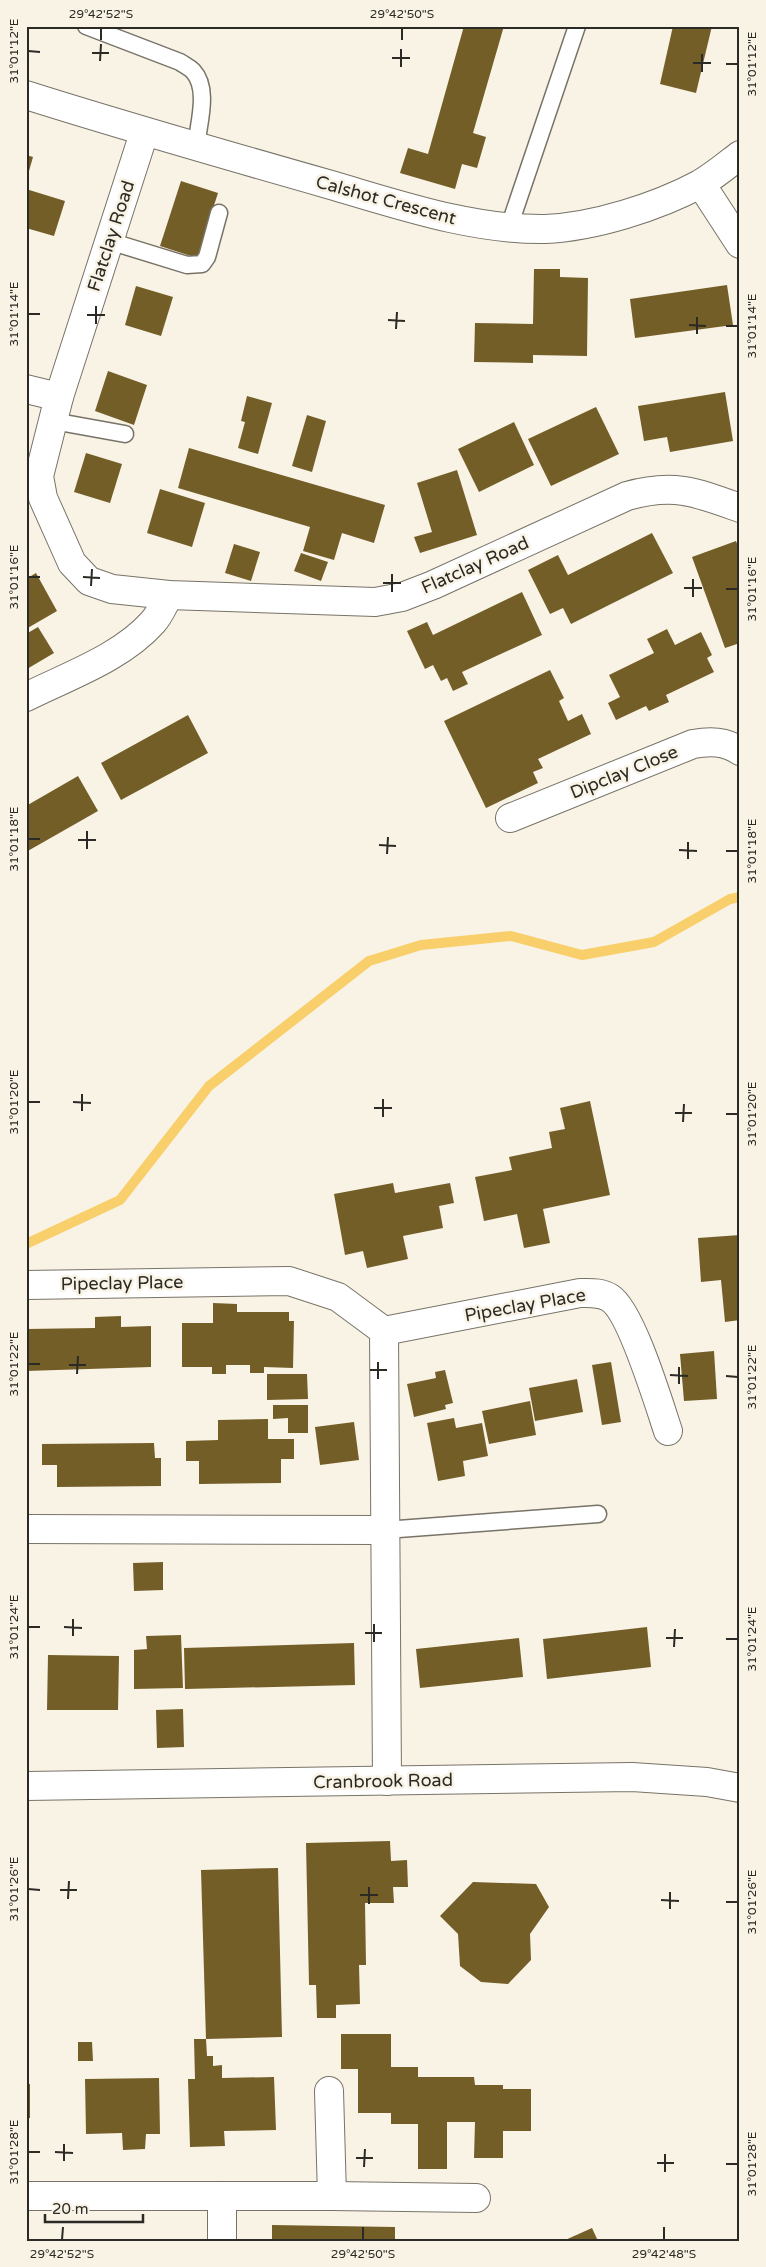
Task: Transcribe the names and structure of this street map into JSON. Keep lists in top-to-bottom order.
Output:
{
  "streets": {
    "street": [
      "Calshot Crescent",
      "Flatclay Road",
      "Dipclay Close",
      "Pipeclay Place",
      "Cranbrook Road"
    ]
  },
  "crossings": [
    ["Calshot Crescent", "Flatclay Road"]
  ],
  "scale_bar": "20 m",
  "coordinates": [
    "29°42'52\"S",
    "29°42'50\"S",
    "31°01'12\"E",
    "31°01'14\"E",
    "31°01'16\"E",
    "31°01'18\"E",
    "31°01'20\"E",
    "31°01'22\"E",
    "31°01'24\"E",
    "31°01'26\"E",
    "31°01'28\"E",
    "29°42'48\"S"
  ]
}
